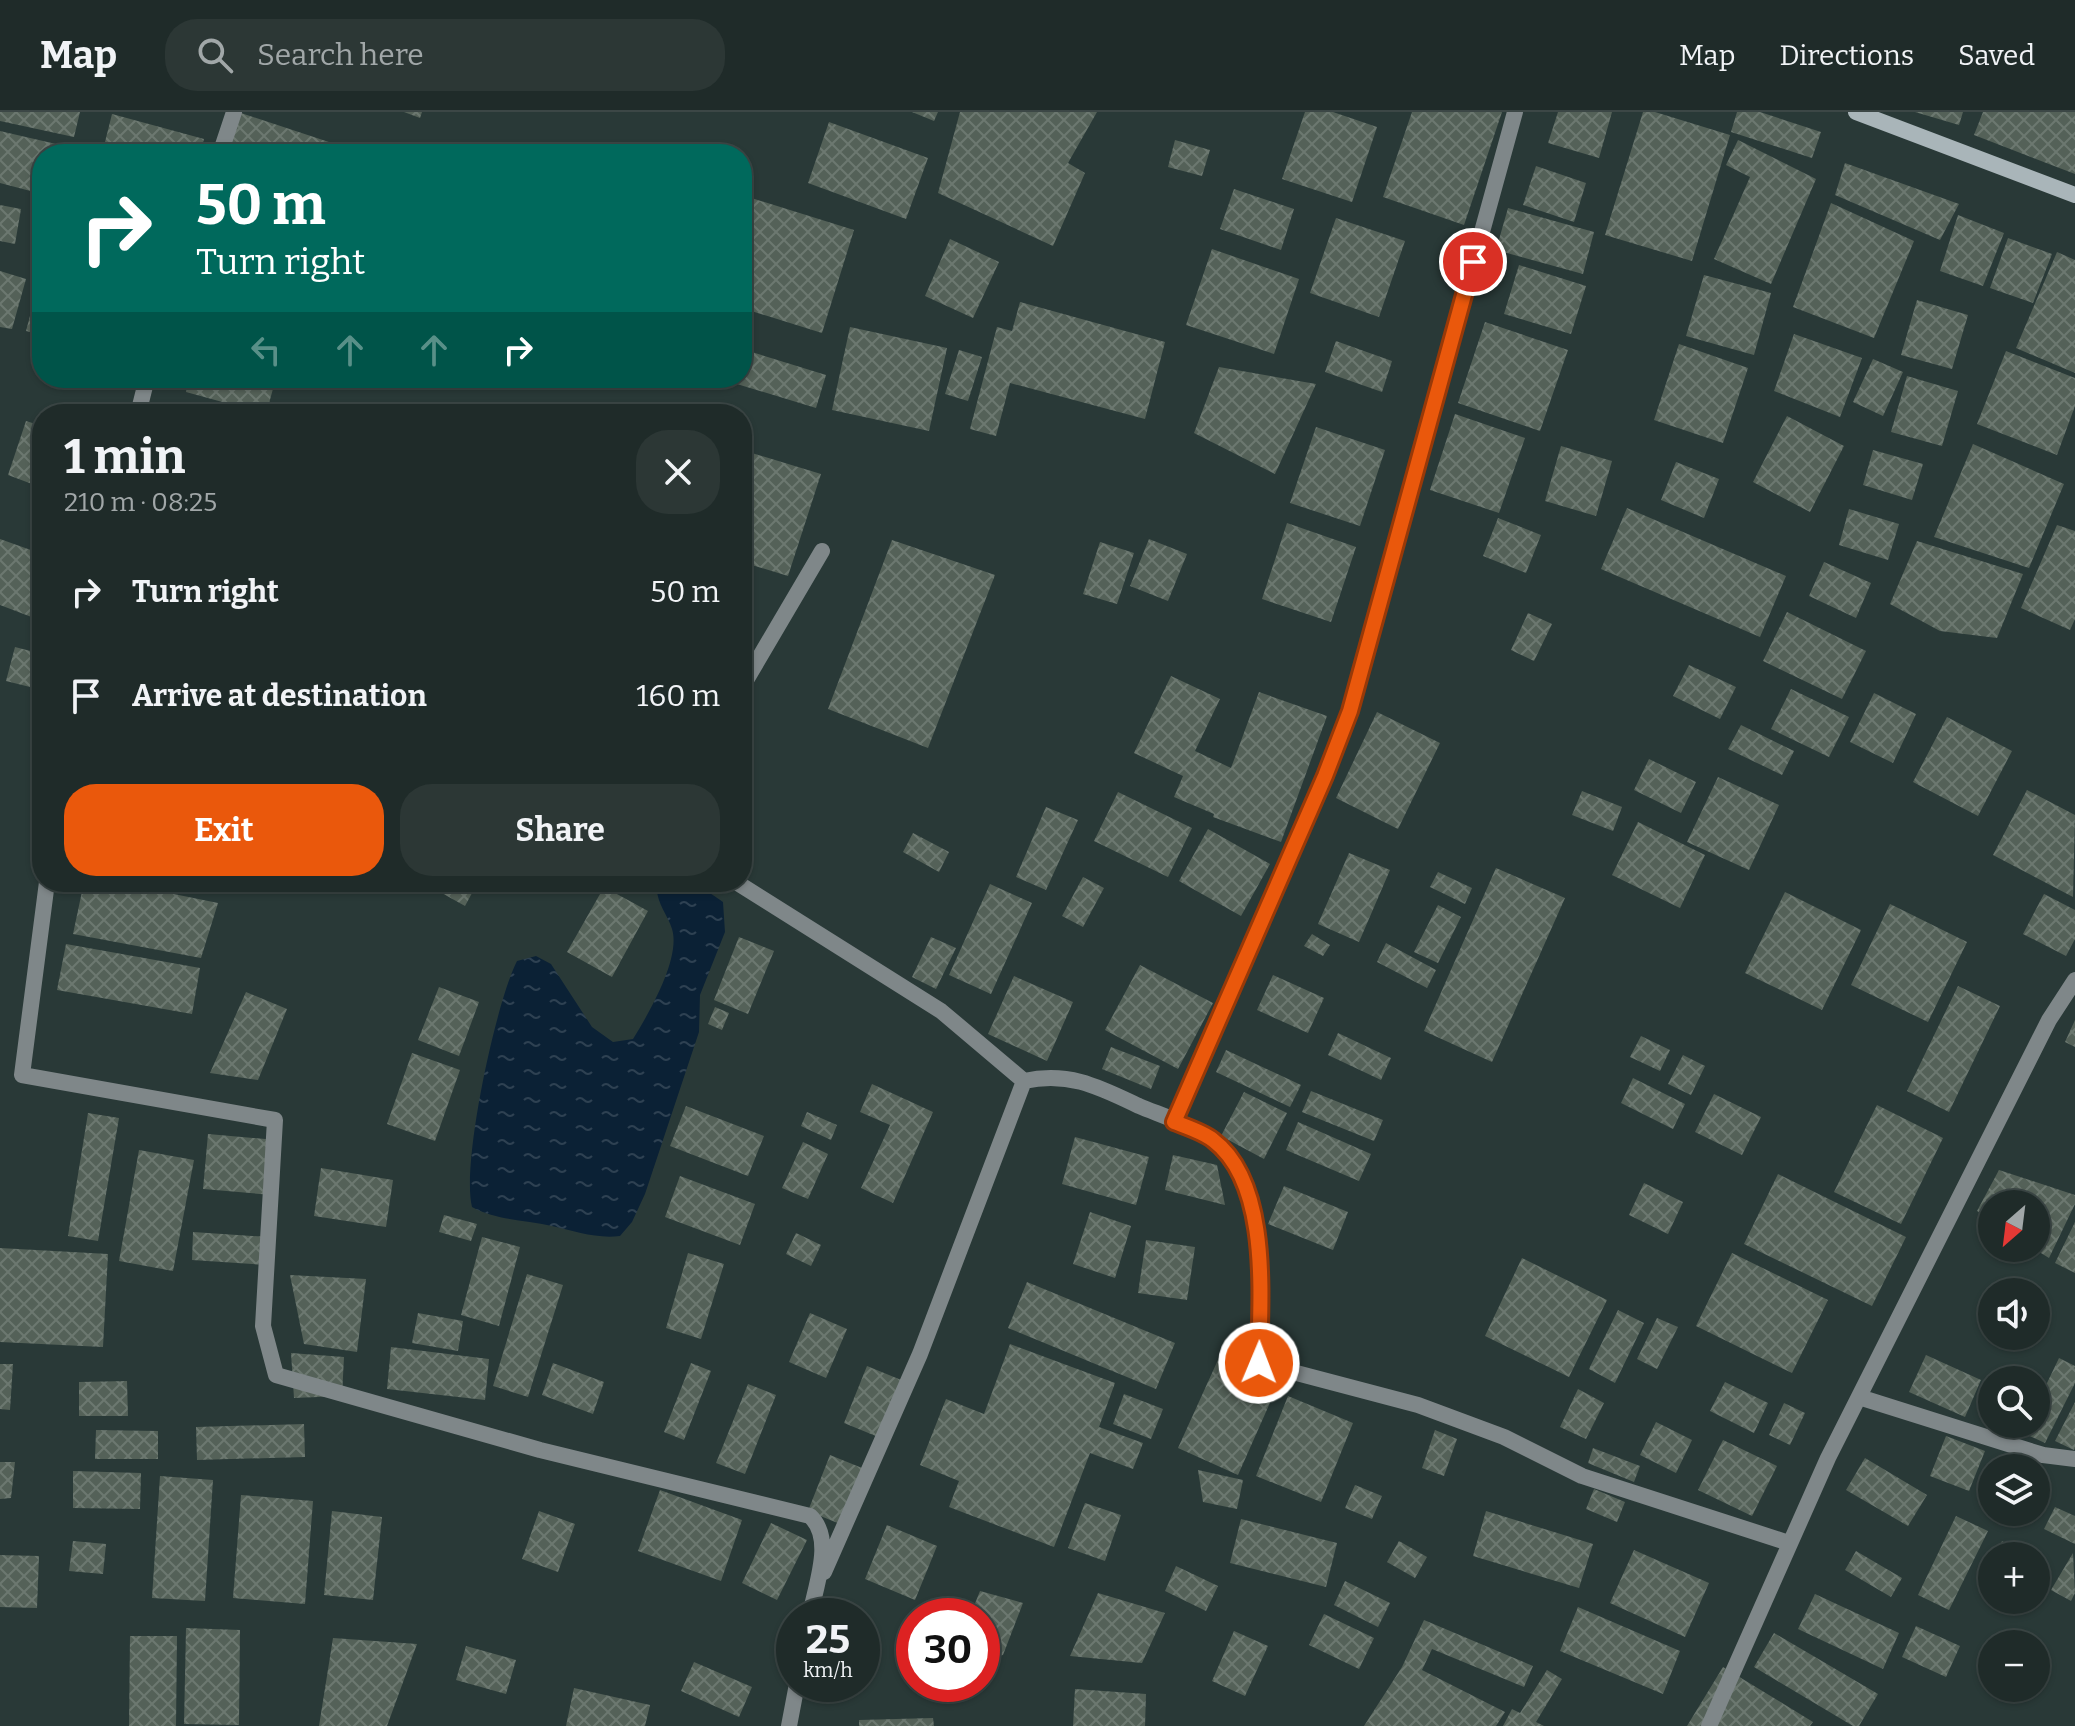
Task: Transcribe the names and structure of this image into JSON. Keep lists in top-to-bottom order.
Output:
{
  "north": "bottom left",
  "page": {
    "header": "Map",
    "search": "Search here",
    "nav": ["Map", "Directions", "Saved"],
    "turn": ["50 m", "Turn right"],
    "heading": ["1 min", "210 m · 08:25"],
    "list": [
      {
        "name": "Turn right",
        "value": "50 m"
      },
      {
        "name": "Arrive at destination",
        "value": "160 m"
      }
    ],
    "buttons": ["Exit", "Share"],
    "map_buttons": ["+", "−"],
    "speed": "25 km/h",
    "limit": "30"
  }
}
